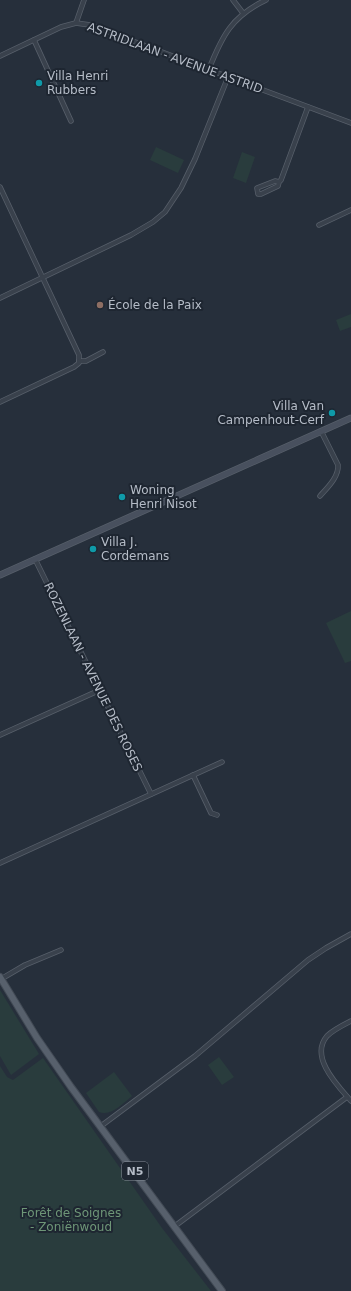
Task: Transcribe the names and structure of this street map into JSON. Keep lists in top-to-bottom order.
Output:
{
  "streets": {
    "main road": ["N5"],
    "street": ["ASTRIDLAAN - AVENUE ASTRID", "ROZENLAAN - AVENUE DES ROSES"]
  },
  "parks": ["Forêt de Soignes - Zoniënwoud"],
  "places": [
    "Villa Henri Rubbers",
    "École de la Paix",
    "Villa Van Campenhout-Cerf",
    "Woning Henri Nisot",
    "Villa J. Cordemans"
  ]
}
